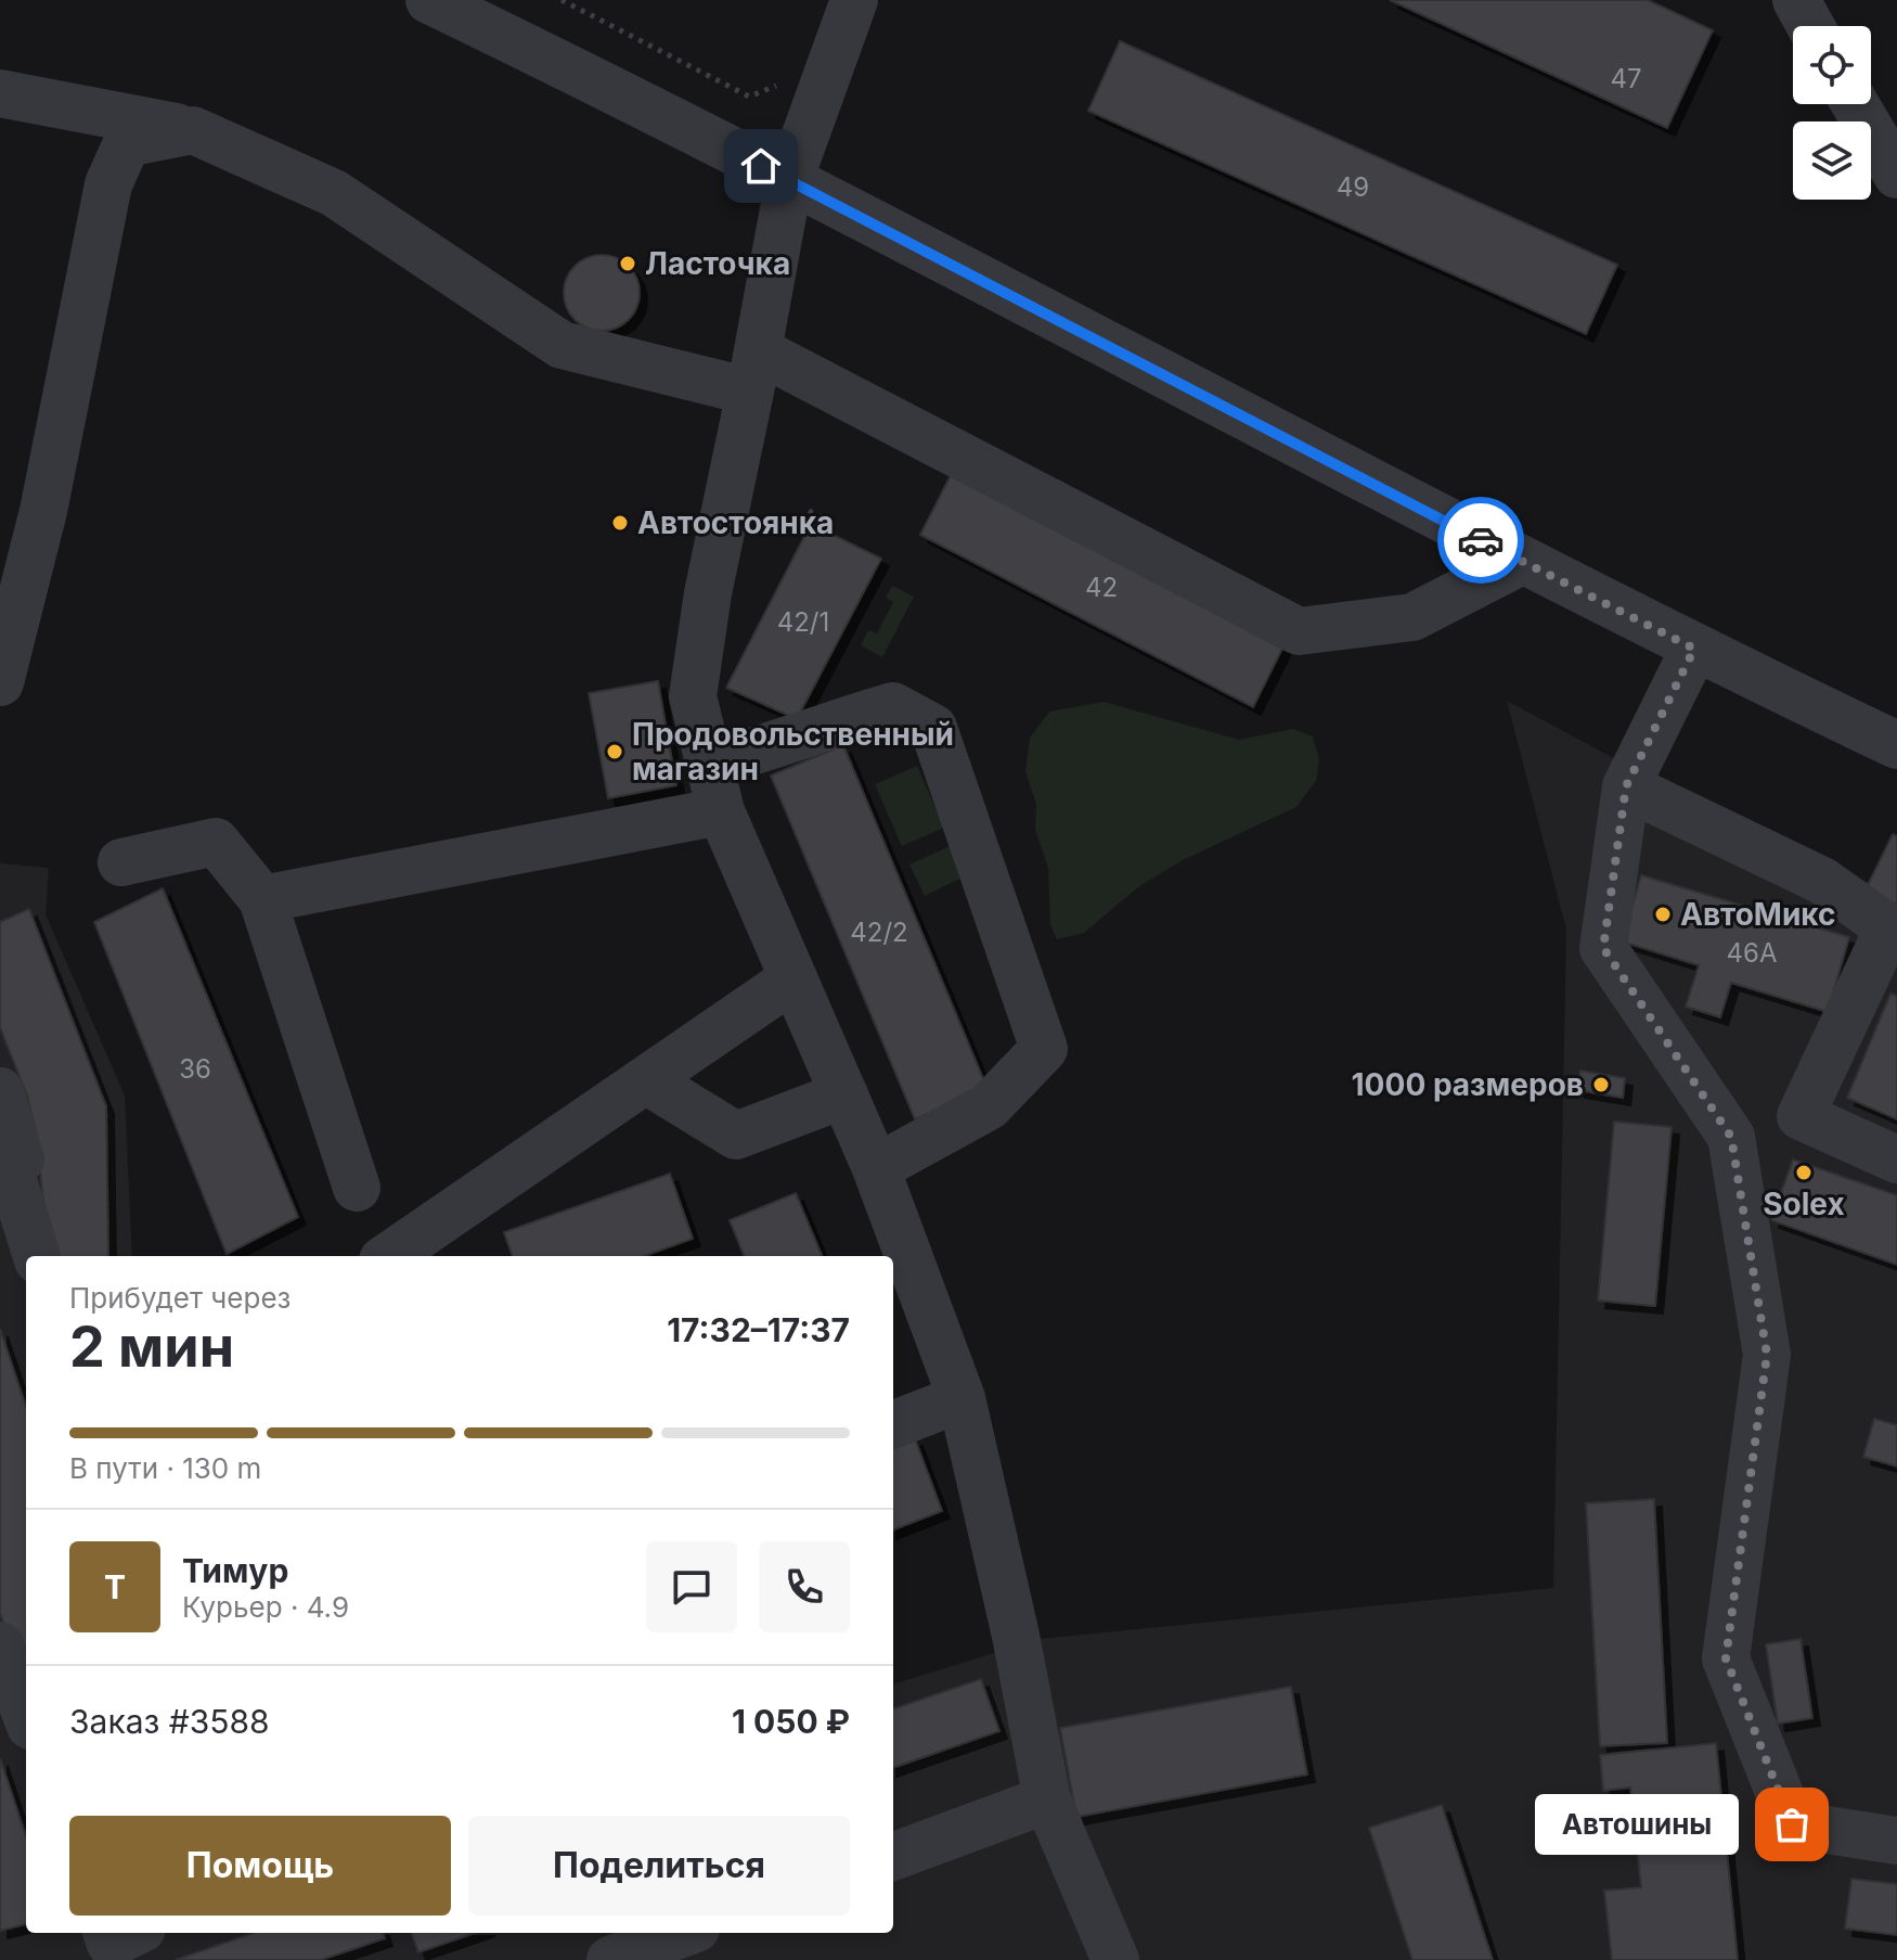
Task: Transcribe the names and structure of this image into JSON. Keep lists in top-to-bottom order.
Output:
{
  "places": [
    "Ласточка",
    "Автостоянка",
    "Продовольственный магазин",
    "АвтоМикс",
    "1000 размеров",
    "Solex",
    "Автошины"
  ],
  "house_numbers": [
    "47",
    "49",
    "42",
    "42/1",
    "42/2",
    "46А",
    "36"
  ],
  "page": {
    "heading": ["2 мин", "Прибудет через", "17:32–17:37"],
    "panel": [
      "Тимур",
      "Курьер · 4.9",
      "Заказ #3588",
      "1 050 ₽"
    ],
    "bar": "В пути · 130 m",
    "round": "Т",
    "bubble": "Автошины",
    "buttons": ["Помощь", "Поделиться"]
  }
}
